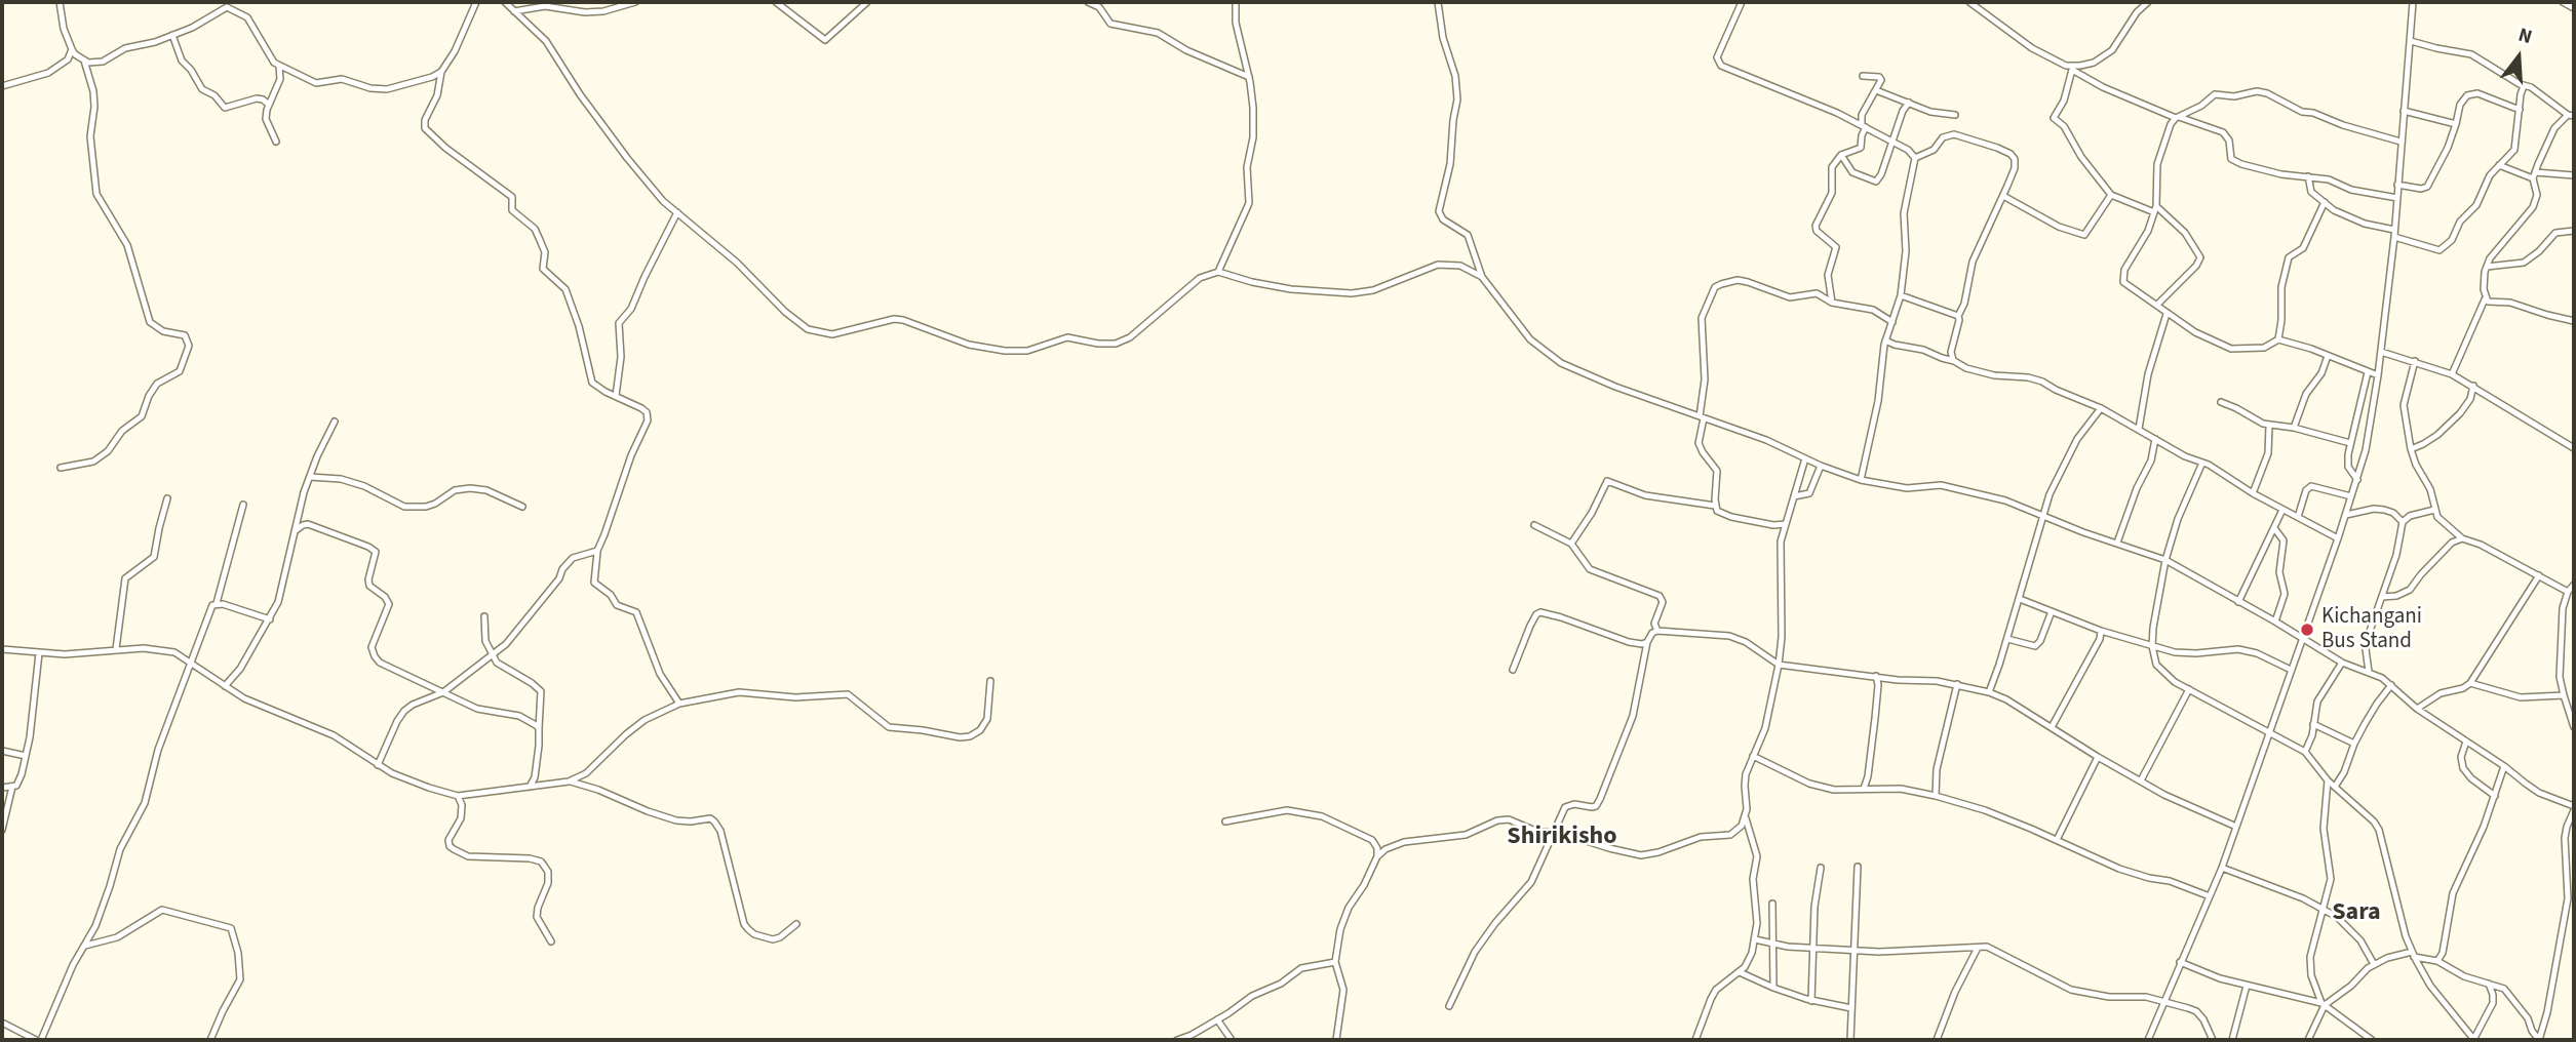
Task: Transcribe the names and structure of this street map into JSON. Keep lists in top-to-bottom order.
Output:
{
  "districts": ["Shirikisho", "Sara"],
  "places": ["Kichangani Bus Stand"],
  "north": "top"
}
